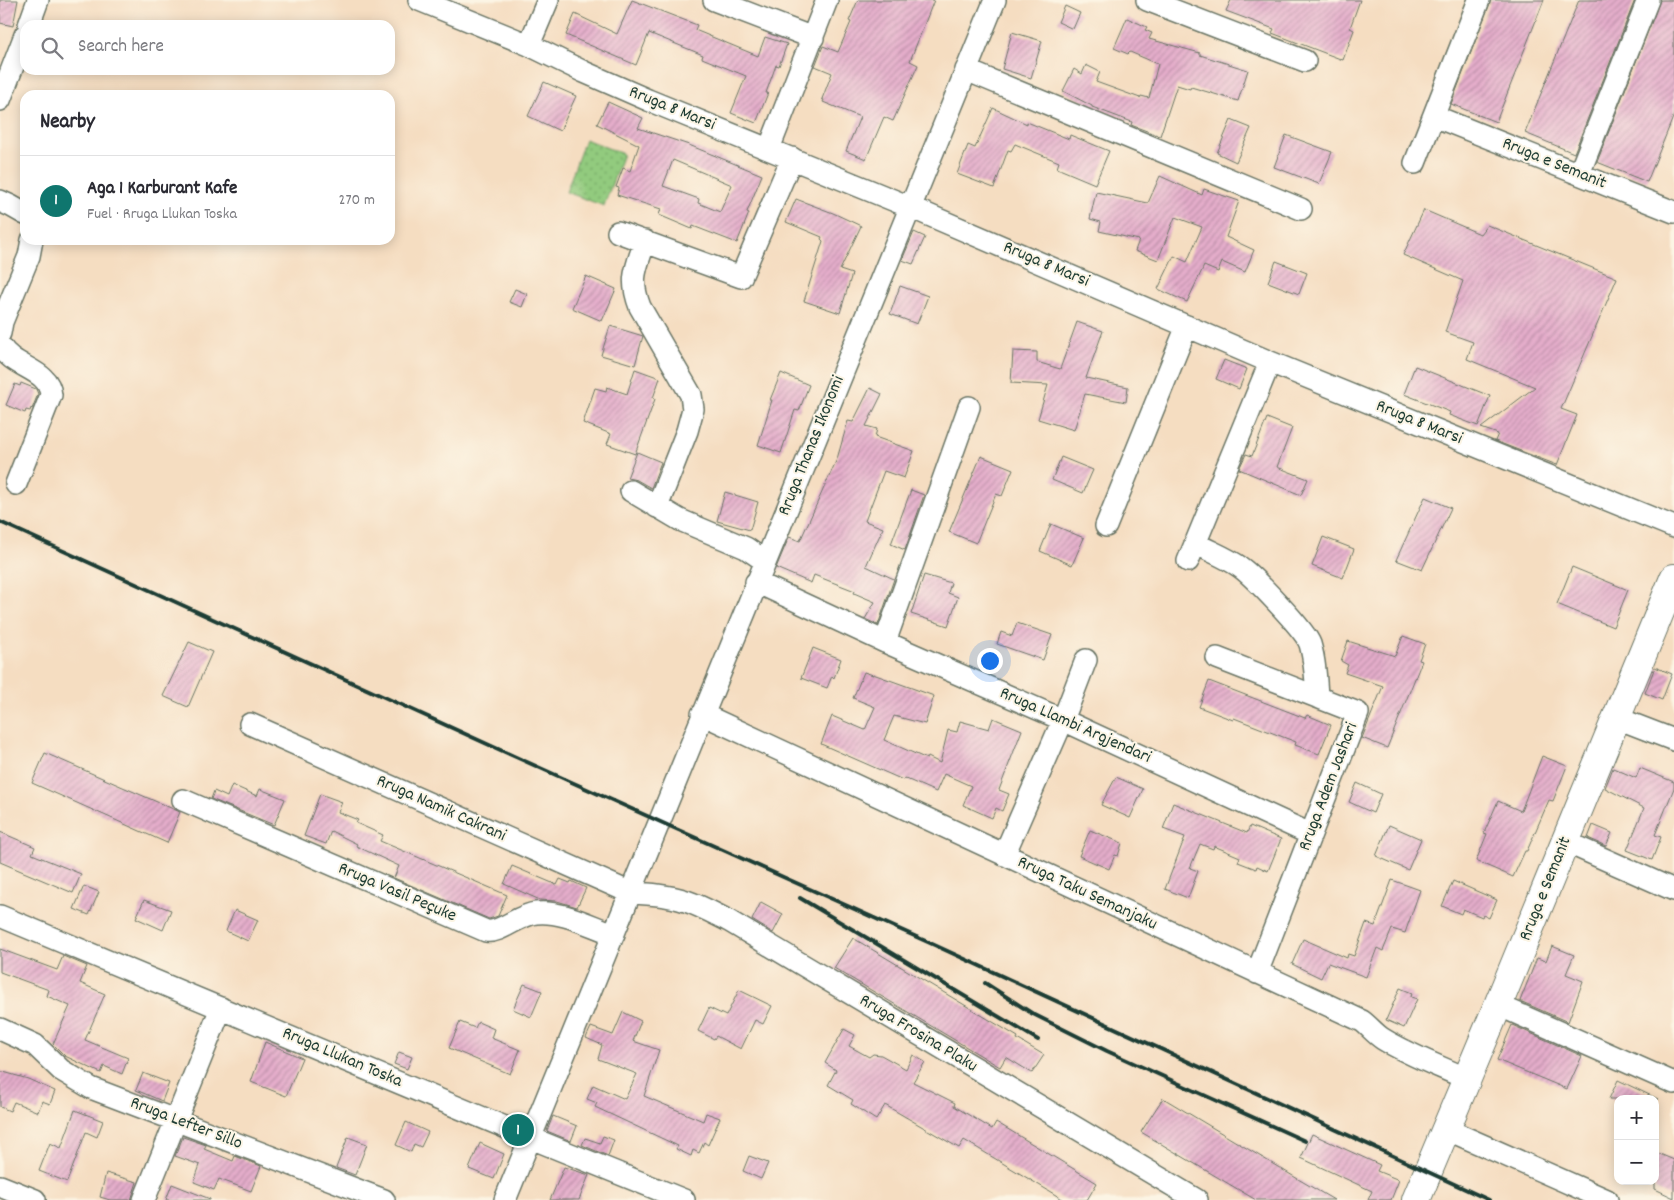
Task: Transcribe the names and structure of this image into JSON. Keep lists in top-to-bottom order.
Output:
{
  "streets": {
    "main road": ["Rruga e Semanit"],
    "street": [
      "Rruga 8 Marsi",
      "Rruga Thanas Ikonomi",
      "Rruga Llambi Argjendari",
      "Rruga Adem Jashari",
      "Rruga Namik Cakrani",
      "Rruga Vasil Peçuke",
      "Rruga Taku Semanjaku",
      "Rruga Frosina Plaku",
      "Rruga Llukan Toska",
      "Rruga Lefter Sillo"
    ]
  },
  "crossings": [
    ["Rruga 8 Marsi", "Rruga Thanas Ikonomi"],
    ["Rruga e Semanit", "Rruga Taku Semanjaku"],
    ["Rruga Thanas Ikonomi", "Rruga Llambi Argjendari"],
    ["Rruga Thanas Ikonomi", "Rruga Namik Cakrani"],
    ["Rruga Thanas Ikonomi", "Rruga Taku Semanjaku"],
    ["Rruga Thanas Ikonomi", "Rruga Frosina Plaku"],
    ["Rruga Llambi Argjendari", "Rruga Adem Jashari"],
    ["Rruga Adem Jashari", "Rruga Taku Semanjaku"],
    ["Rruga Namik Cakrani", "Rruga Frosina Plaku"]
  ],
  "page": {
    "search": "Search here",
    "heading": "Nearby",
    "list": [
      {
        "mark": "1",
        "name": "Aga 1 Karburant Kafe",
        "note": "Fuel · Rruga Llukan Toska",
        "value": "270 m"
      }
    ],
    "map_buttons": ["+", "−"],
    "pins": "1"
  }
}
